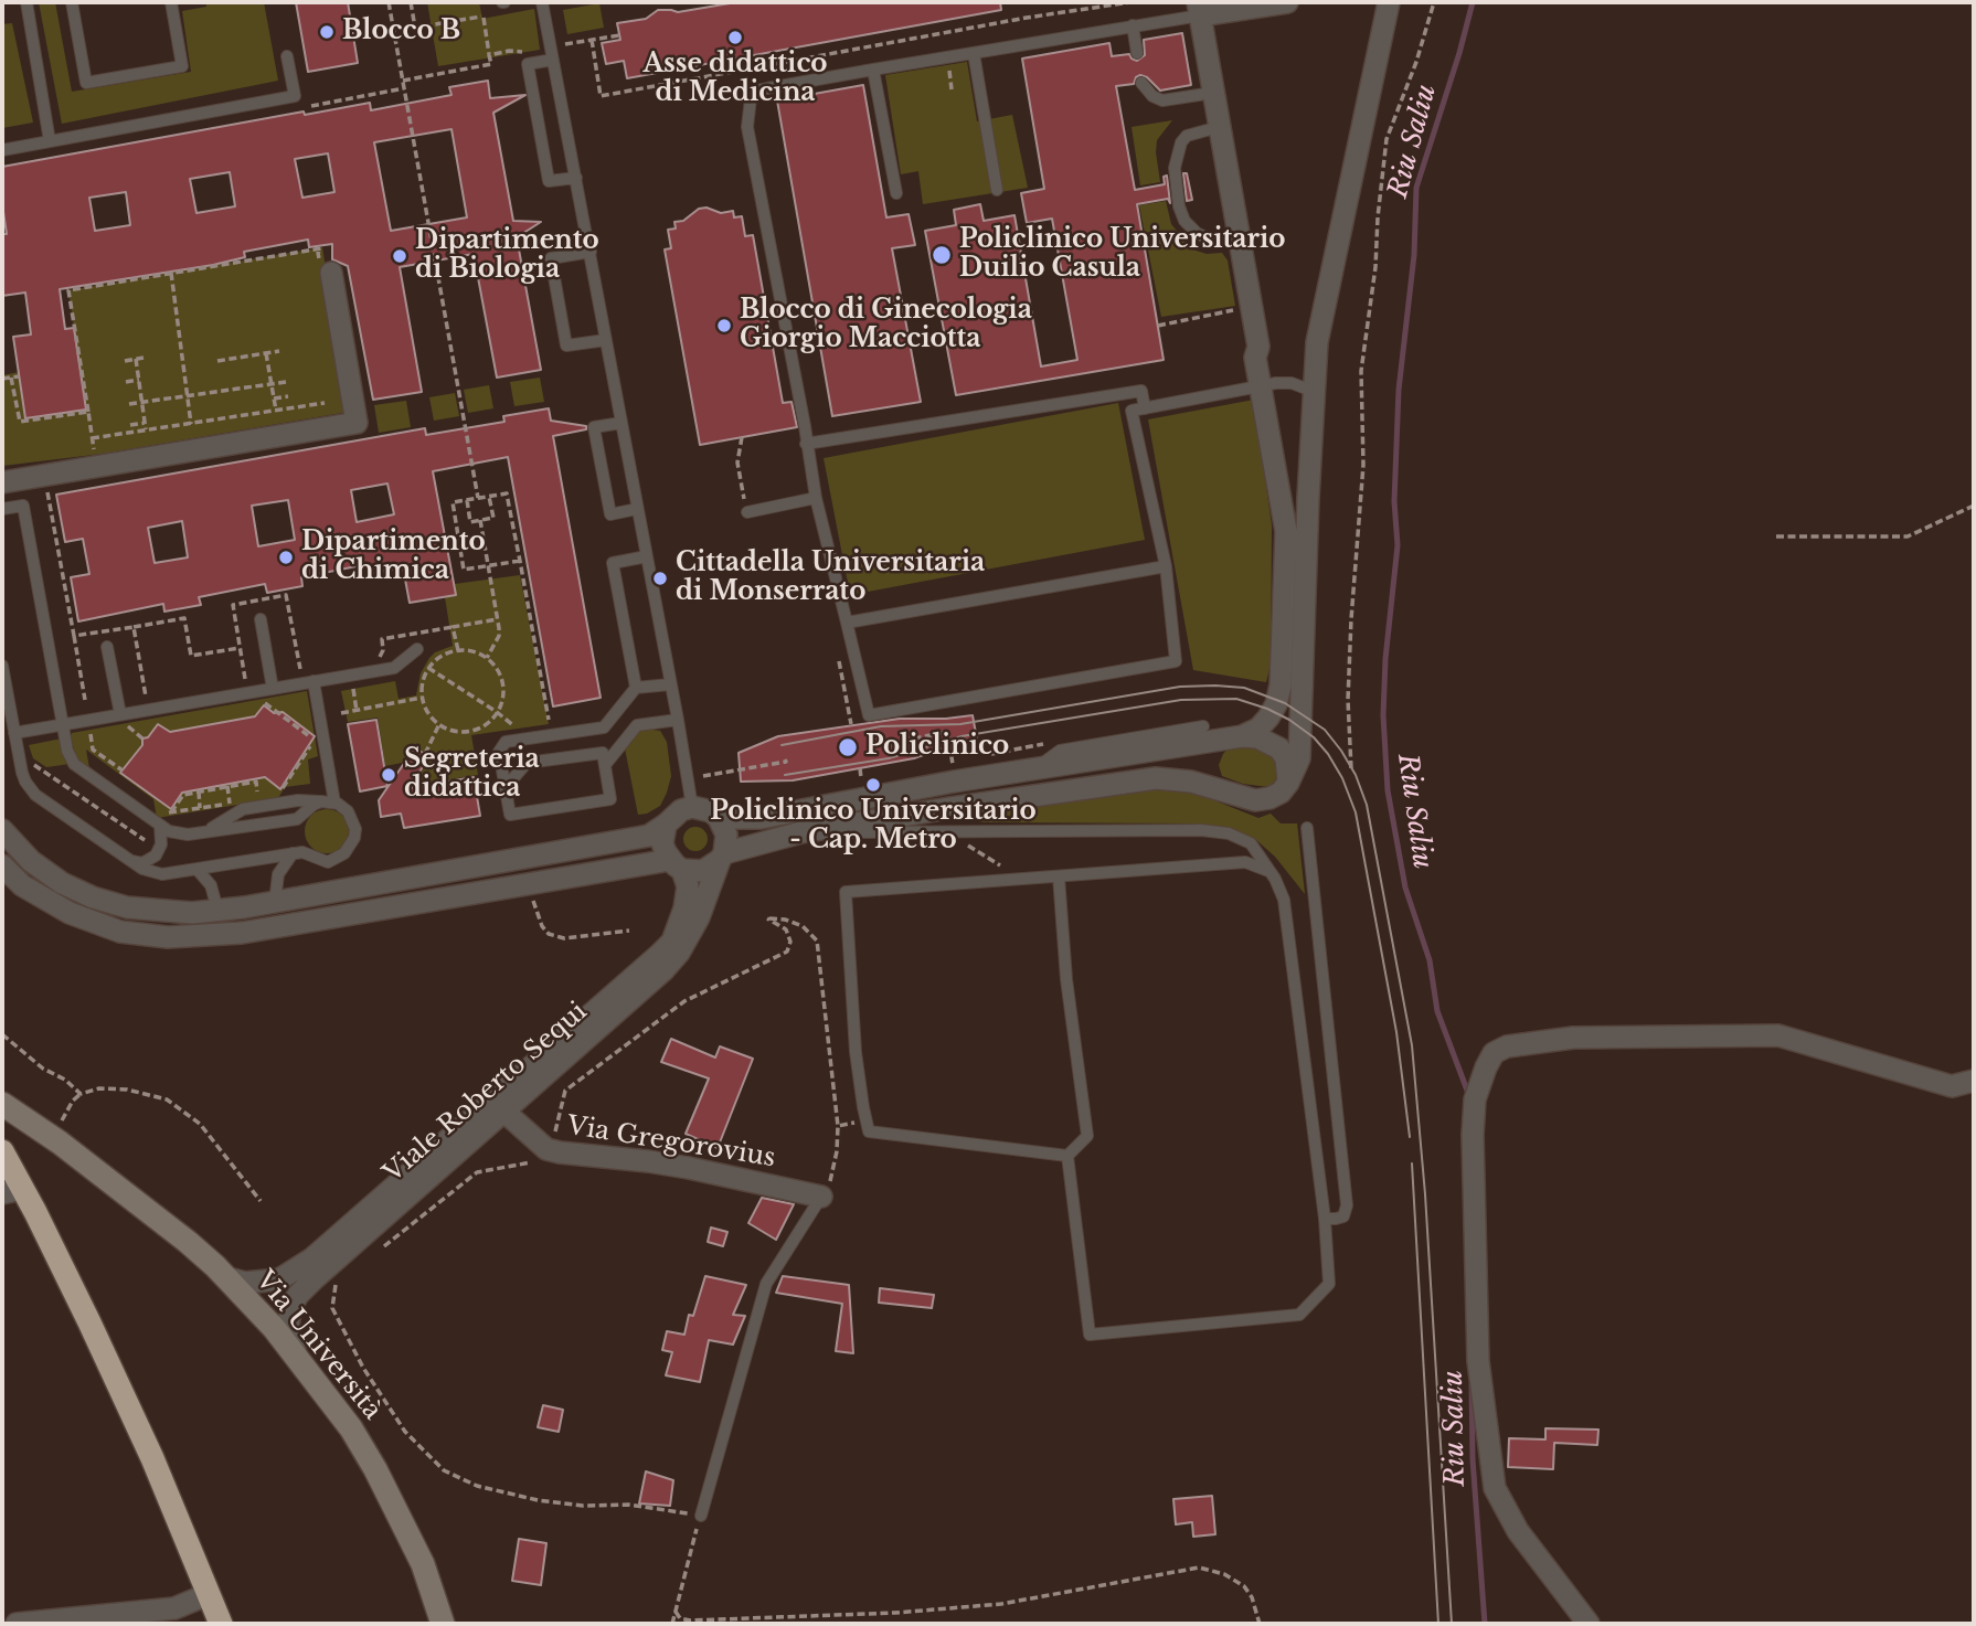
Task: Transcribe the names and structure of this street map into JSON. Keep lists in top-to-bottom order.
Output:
{
  "streets": {
    "main road": ["Via Università"],
    "street": ["Viale Roberto Sequi", "Via Gregorovius"]
  },
  "crossings": [
    ["Viale Roberto Sequi", "Via Gregorovius"],
    ["Viale Roberto Sequi", "Via Università"]
  ],
  "water": ["Riu Saliu"],
  "places": [
    "Blocco B",
    "Asse didattico di Medicina",
    "Policlinico Universitario Duilio Casula",
    "Dipartimento di Biologia",
    "Blocco di Ginecologia Giorgio Macciotta",
    "Dipartimento di Chimica",
    "Cittadella Universitaria di Monserrato",
    "Policlinico",
    "Segreteria didattica",
    "Policlinico Universitario - Cap. Metro"
  ]
}
